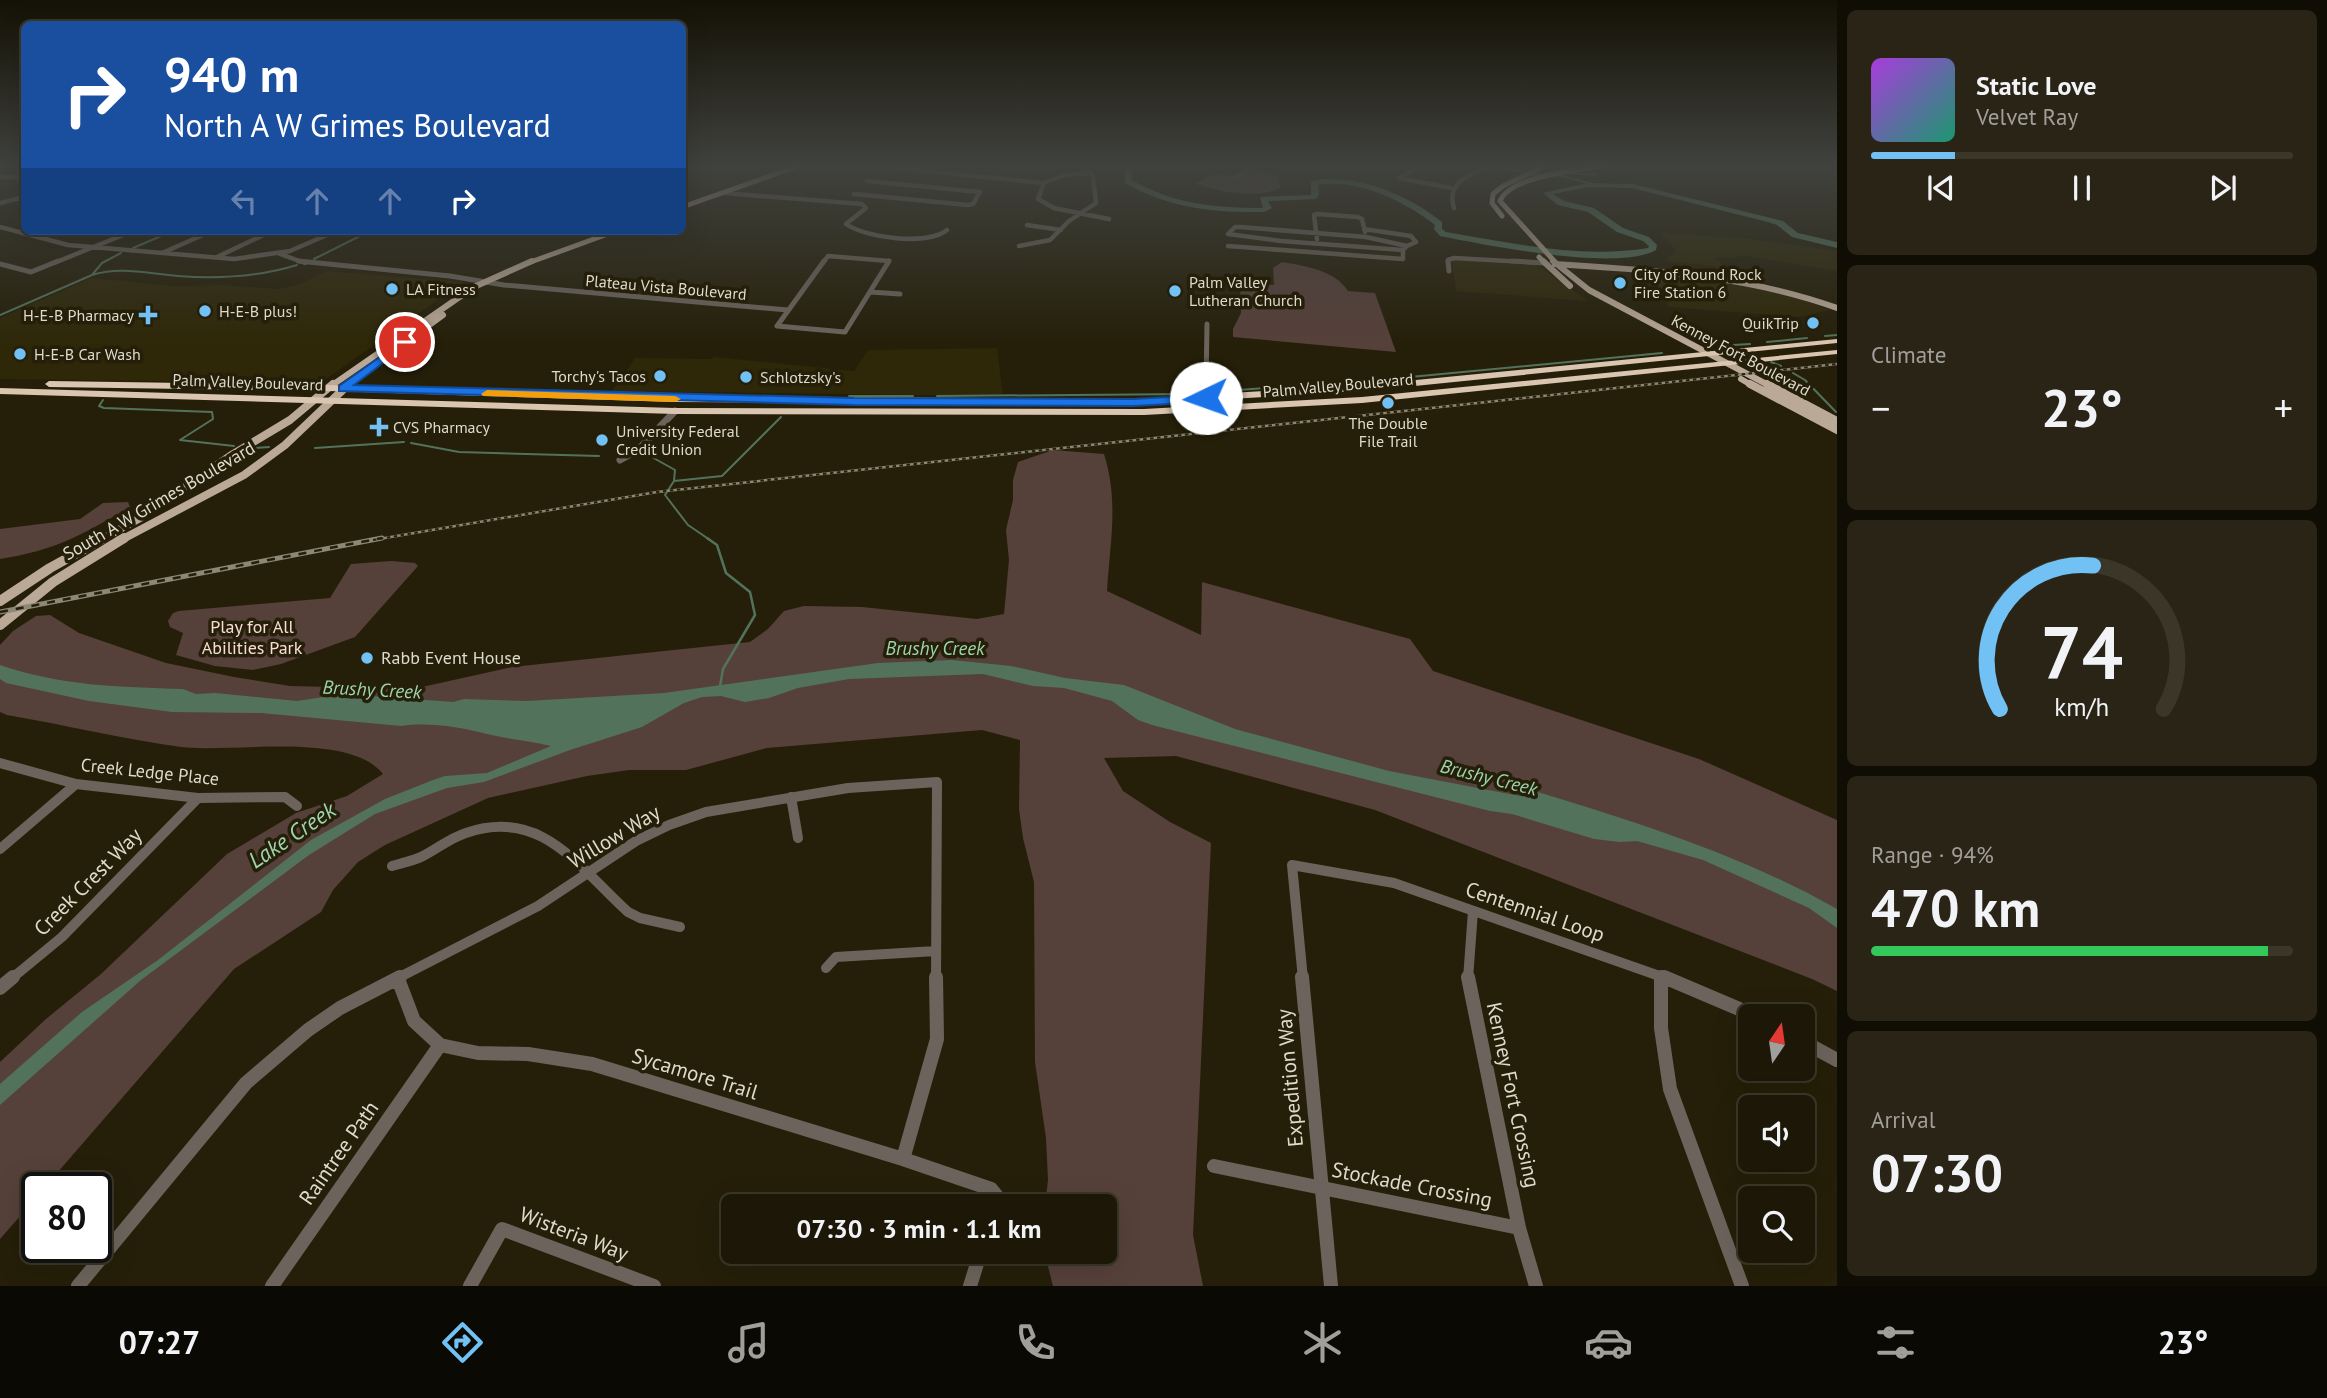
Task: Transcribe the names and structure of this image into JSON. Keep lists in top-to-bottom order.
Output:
{
  "streets": {
    "highway": ["Palm Valley Boulevard"],
    "main road": ["Kenney Fort Boulevard", "South A W Grimes Boulevard"],
    "street": [
      "Plateau Vista Boulevard",
      "Creek Ledge Place",
      "Willow Way",
      "Creek Crest Way",
      "Centennial Loop",
      "Sycamore Trail",
      "Expedition Way",
      "Kenney Fort Crossing",
      "Raintree Path",
      "Stockade Crossing",
      "Wisteria Way"
    ]
  },
  "crossings": [
    ["Palm Valley Boulevard", "South A W Grimes Boulevard"],
    ["Creek Ledge Place", "Creek Crest Way"],
    ["Willow Way", "Sycamore Trail"],
    ["Centennial Loop", "Expedition Way"],
    ["Centennial Loop", "Kenney Fort Crossing"],
    ["Sycamore Trail", "Raintree Path"],
    ["Expedition Way", "Stockade Crossing"],
    ["Kenney Fort Crossing", "Stockade Crossing"]
  ],
  "water": ["Brushy Creek", "Lake Creek"],
  "parks": ["Play for All Abilities Park"],
  "places": {
    "other": [
      "City of Round Rock Fire Station 6",
      "LA Fitness",
      "Palm Valley Lutheran Church",
      "H-E-B plus!",
      "QuikTrip",
      "H-E-B Car Wash",
      "Torchy's Tacos",
      "Schlotzsky's",
      "The Double File Trail",
      "University Federal Credit Union",
      "Rabb Event House"
    ],
    "health": ["H-E-B Pharmacy", "CVS Pharmacy"]
  },
  "north": "top",
  "page": {
    "turn": ["940 m", "North A W Grimes Boulevard"],
    "song": ["Static Love", "Velvet Ray"],
    "tile": [
      "Climate",
      ["Range · 94%", "470 km"],
      ["Arrival", "07:30"]
    ],
    "heat": ["−", "23°", "+"],
    "limit": "80",
    "trip": "07:30 · 3 min · 1.1 km",
    "tabs": ["07:27", "23°"],
    "gauge": ["74", "km/h"]
  }
}
